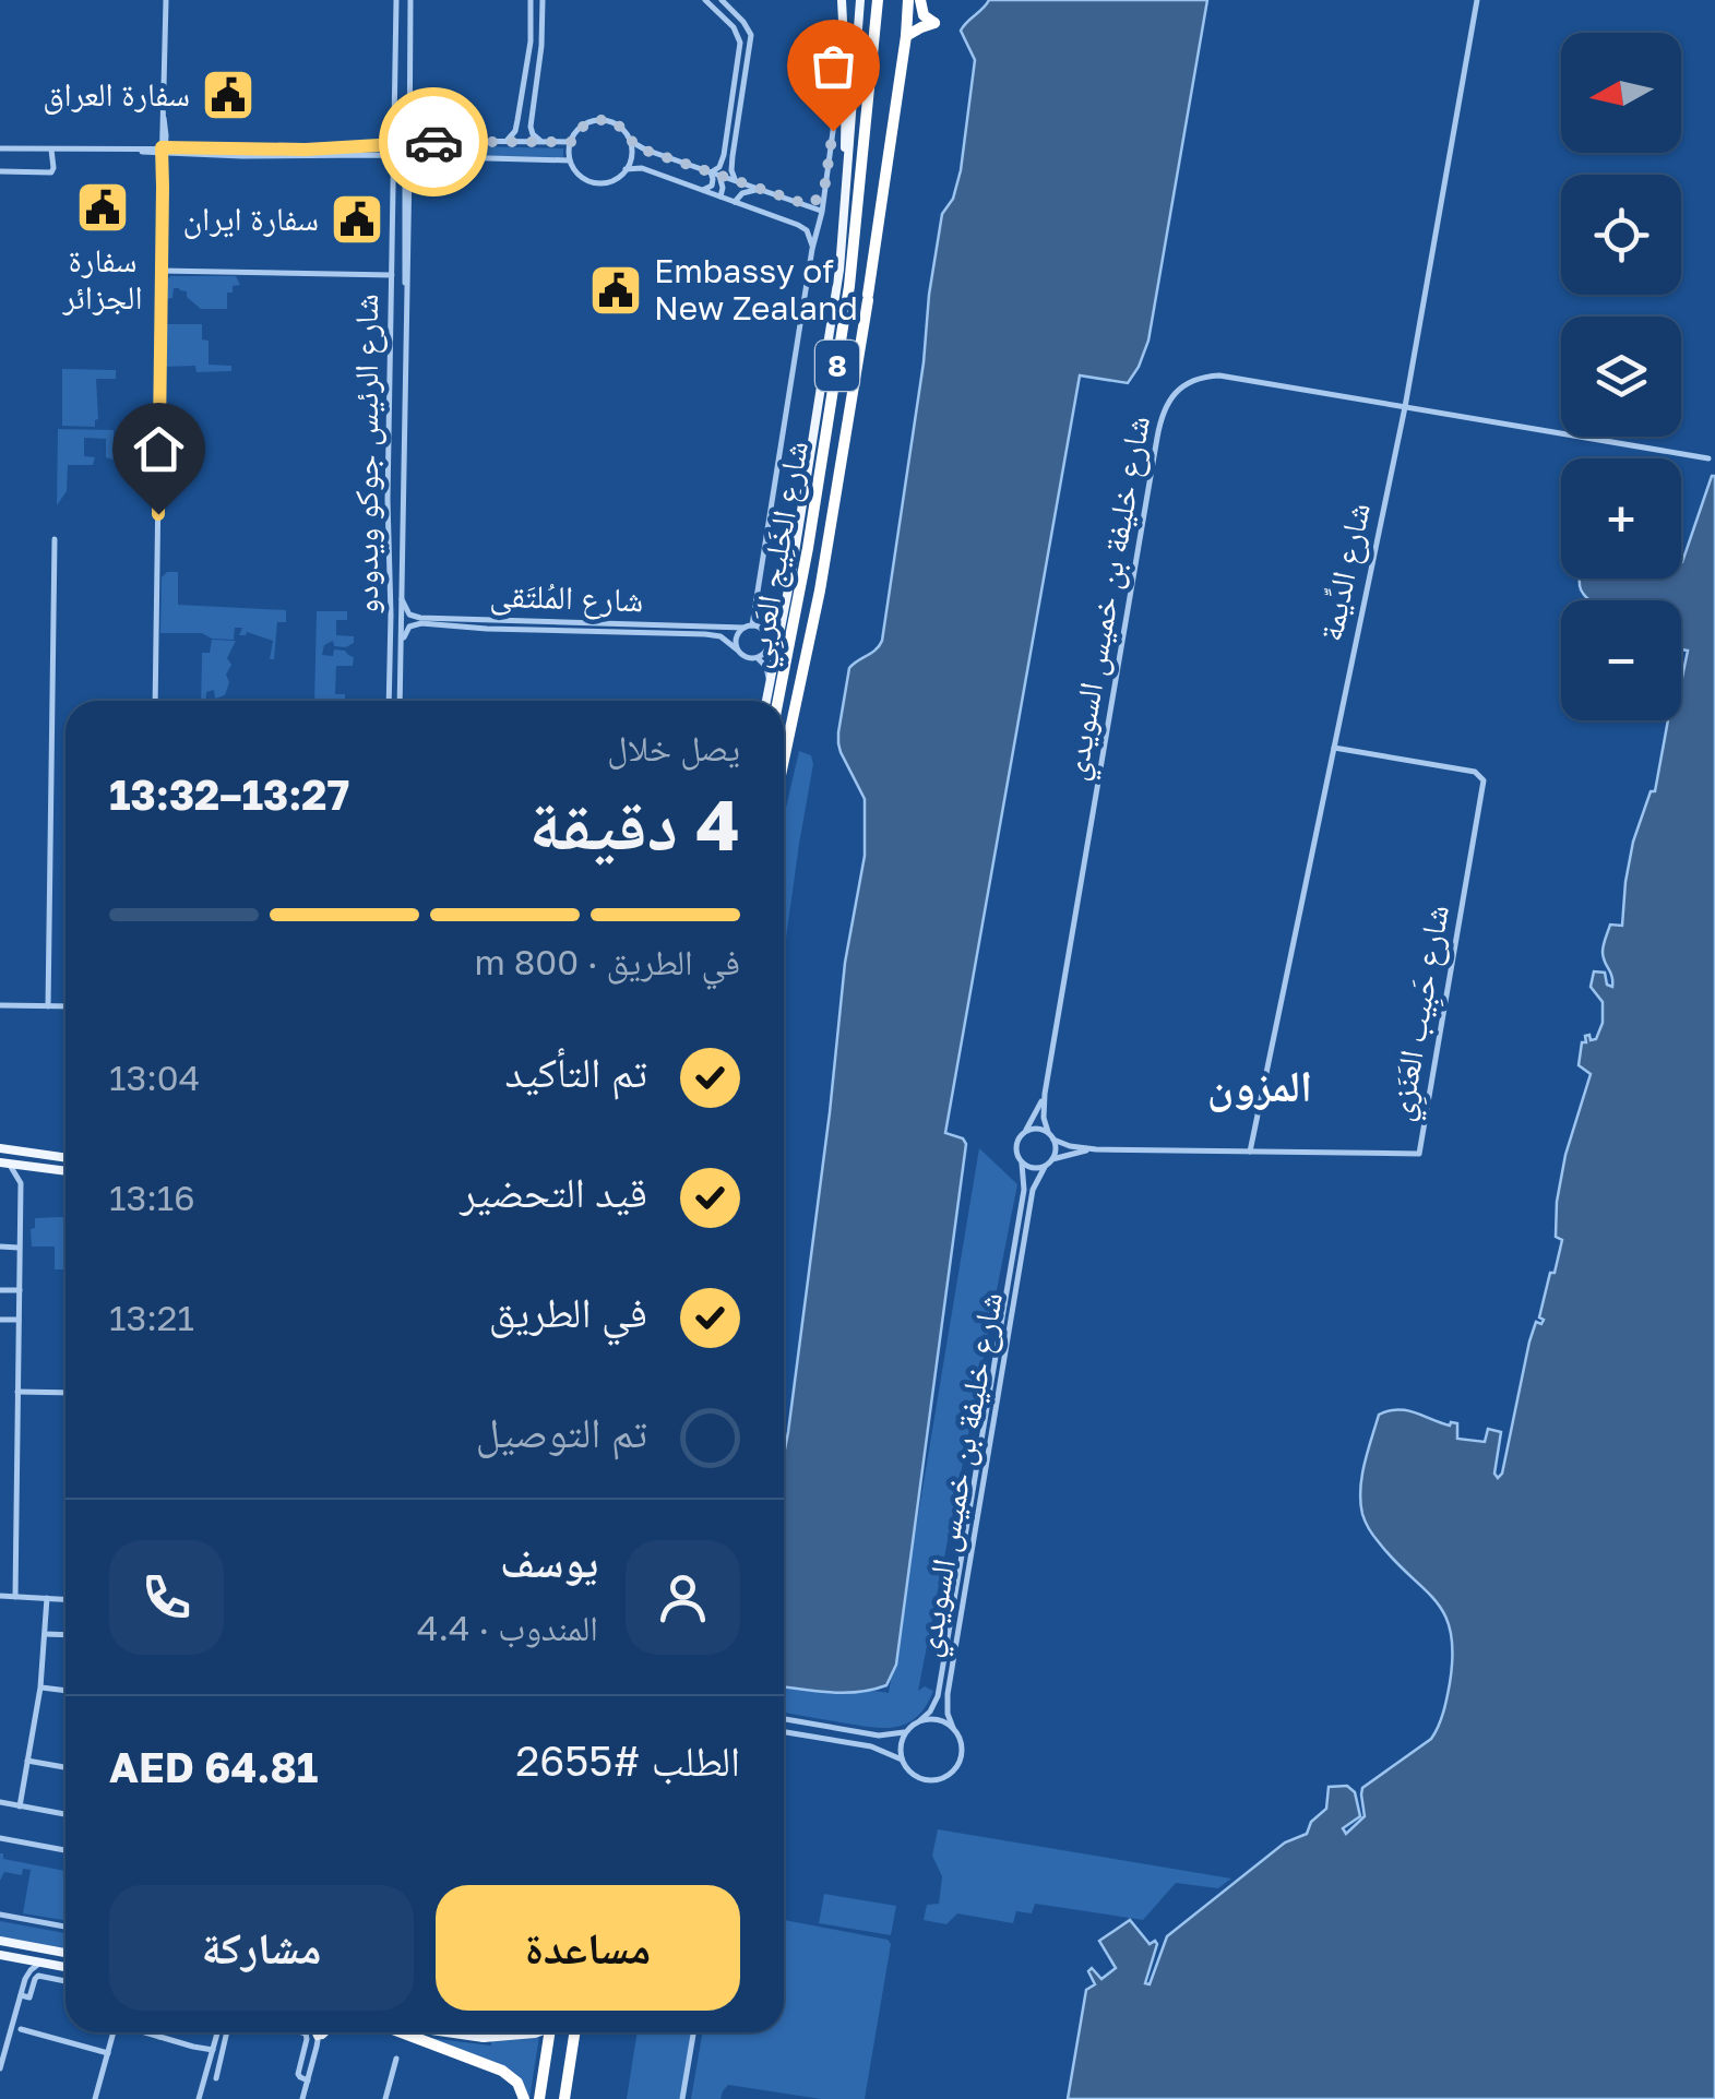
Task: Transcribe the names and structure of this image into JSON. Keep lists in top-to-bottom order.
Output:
{
  "streets": {
    "highway": ["8", "شارع الخَلِيج العَربِي"],
    "street": [
      "شارع الرئيس جوكو ويدودو",
      "شارع الدِّيمة",
      "شارع المُلتَقى",
      "شارع خليفة بن خميس السويدي",
      "شارع حَبِيب العَنَزِي"
    ]
  },
  "crossings": [
    ["شارع الرئيس جوكو ويدودو", "شارع المُلتَقى"],
    ["شارع الدِّيمة", "شارع خليفة بن خميس السويدي"],
    ["شارع الدِّيمة", "شارع حَبِيب العَنَزِي"],
    ["شارع خليفة بن خميس السويدي", "شارع حَبِيب العَنَزِي"]
  ],
  "districts": ["المزون"],
  "places": {
    "public building": [
      "سفارة العراق",
      "سفارة الجزائر",
      "سفارة ايران",
      "Embassy of New Zealand"
    ]
  },
  "north": "left",
  "page": {
    "map_buttons": ["+", "−"],
    "heading": ["4 دقيقة", "يصل خلال", "13:27–13:32"],
    "panel": [
      "يوسف",
      "المندوب · 4.4",
      "الطلب #2655",
      "AED 64.81"
    ],
    "bar": "في الطريق · 800 m",
    "list": [
      ["تم التأكيد", "13:04"],
      ["قيد التحضير", "13:16"],
      ["في الطريق", "13:21"],
      "تم التوصيل"
    ],
    "buttons": ["مساعدة", "مشاركة"]
  }
}
